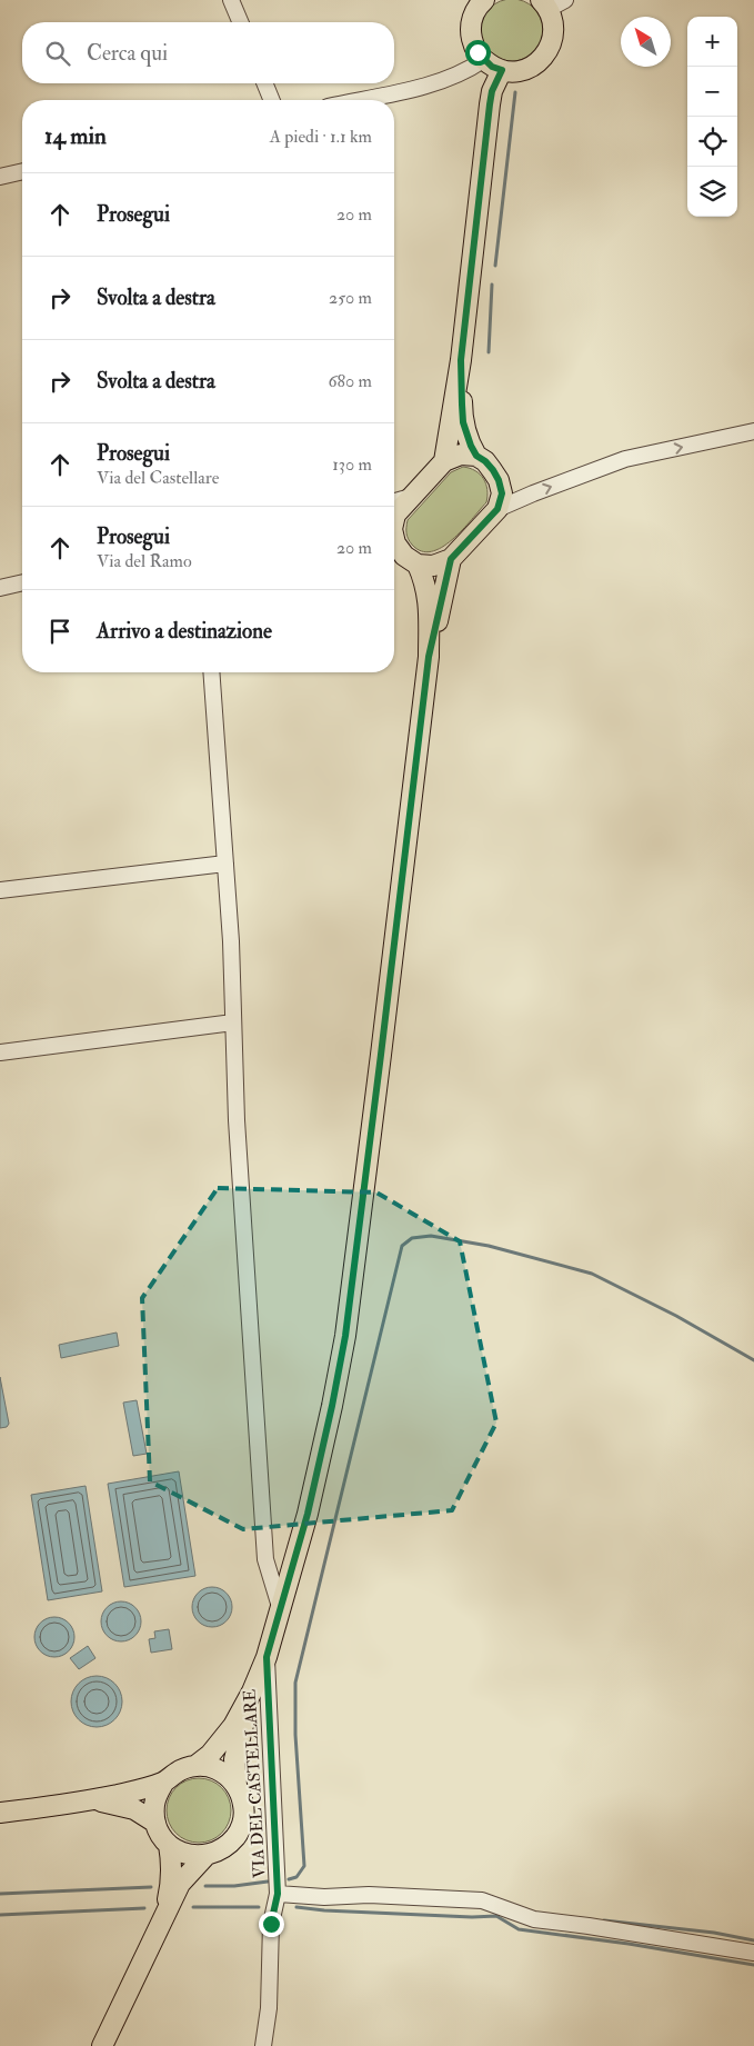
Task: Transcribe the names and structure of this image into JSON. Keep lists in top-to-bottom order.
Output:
{
  "streets": {
    "street": ["VIA DEL CASTELLARE"]
  },
  "north": "top left",
  "page": {
    "map_buttons": ["+", "−"],
    "search": "Cerca qui",
    "heading": ["14 min", "A piedi · 1.1 km"],
    "list": [
      ["Prosegui", "20 m"],
      ["Svolta a destra", "250 m"],
      ["Svolta a destra", "680 m"],
      ["Prosegui", "Via del Castellare", "130 m"],
      ["Prosegui", "Via del Ramo", "20 m"],
      "Arrivo a destinazione"
    ]
  }
}
